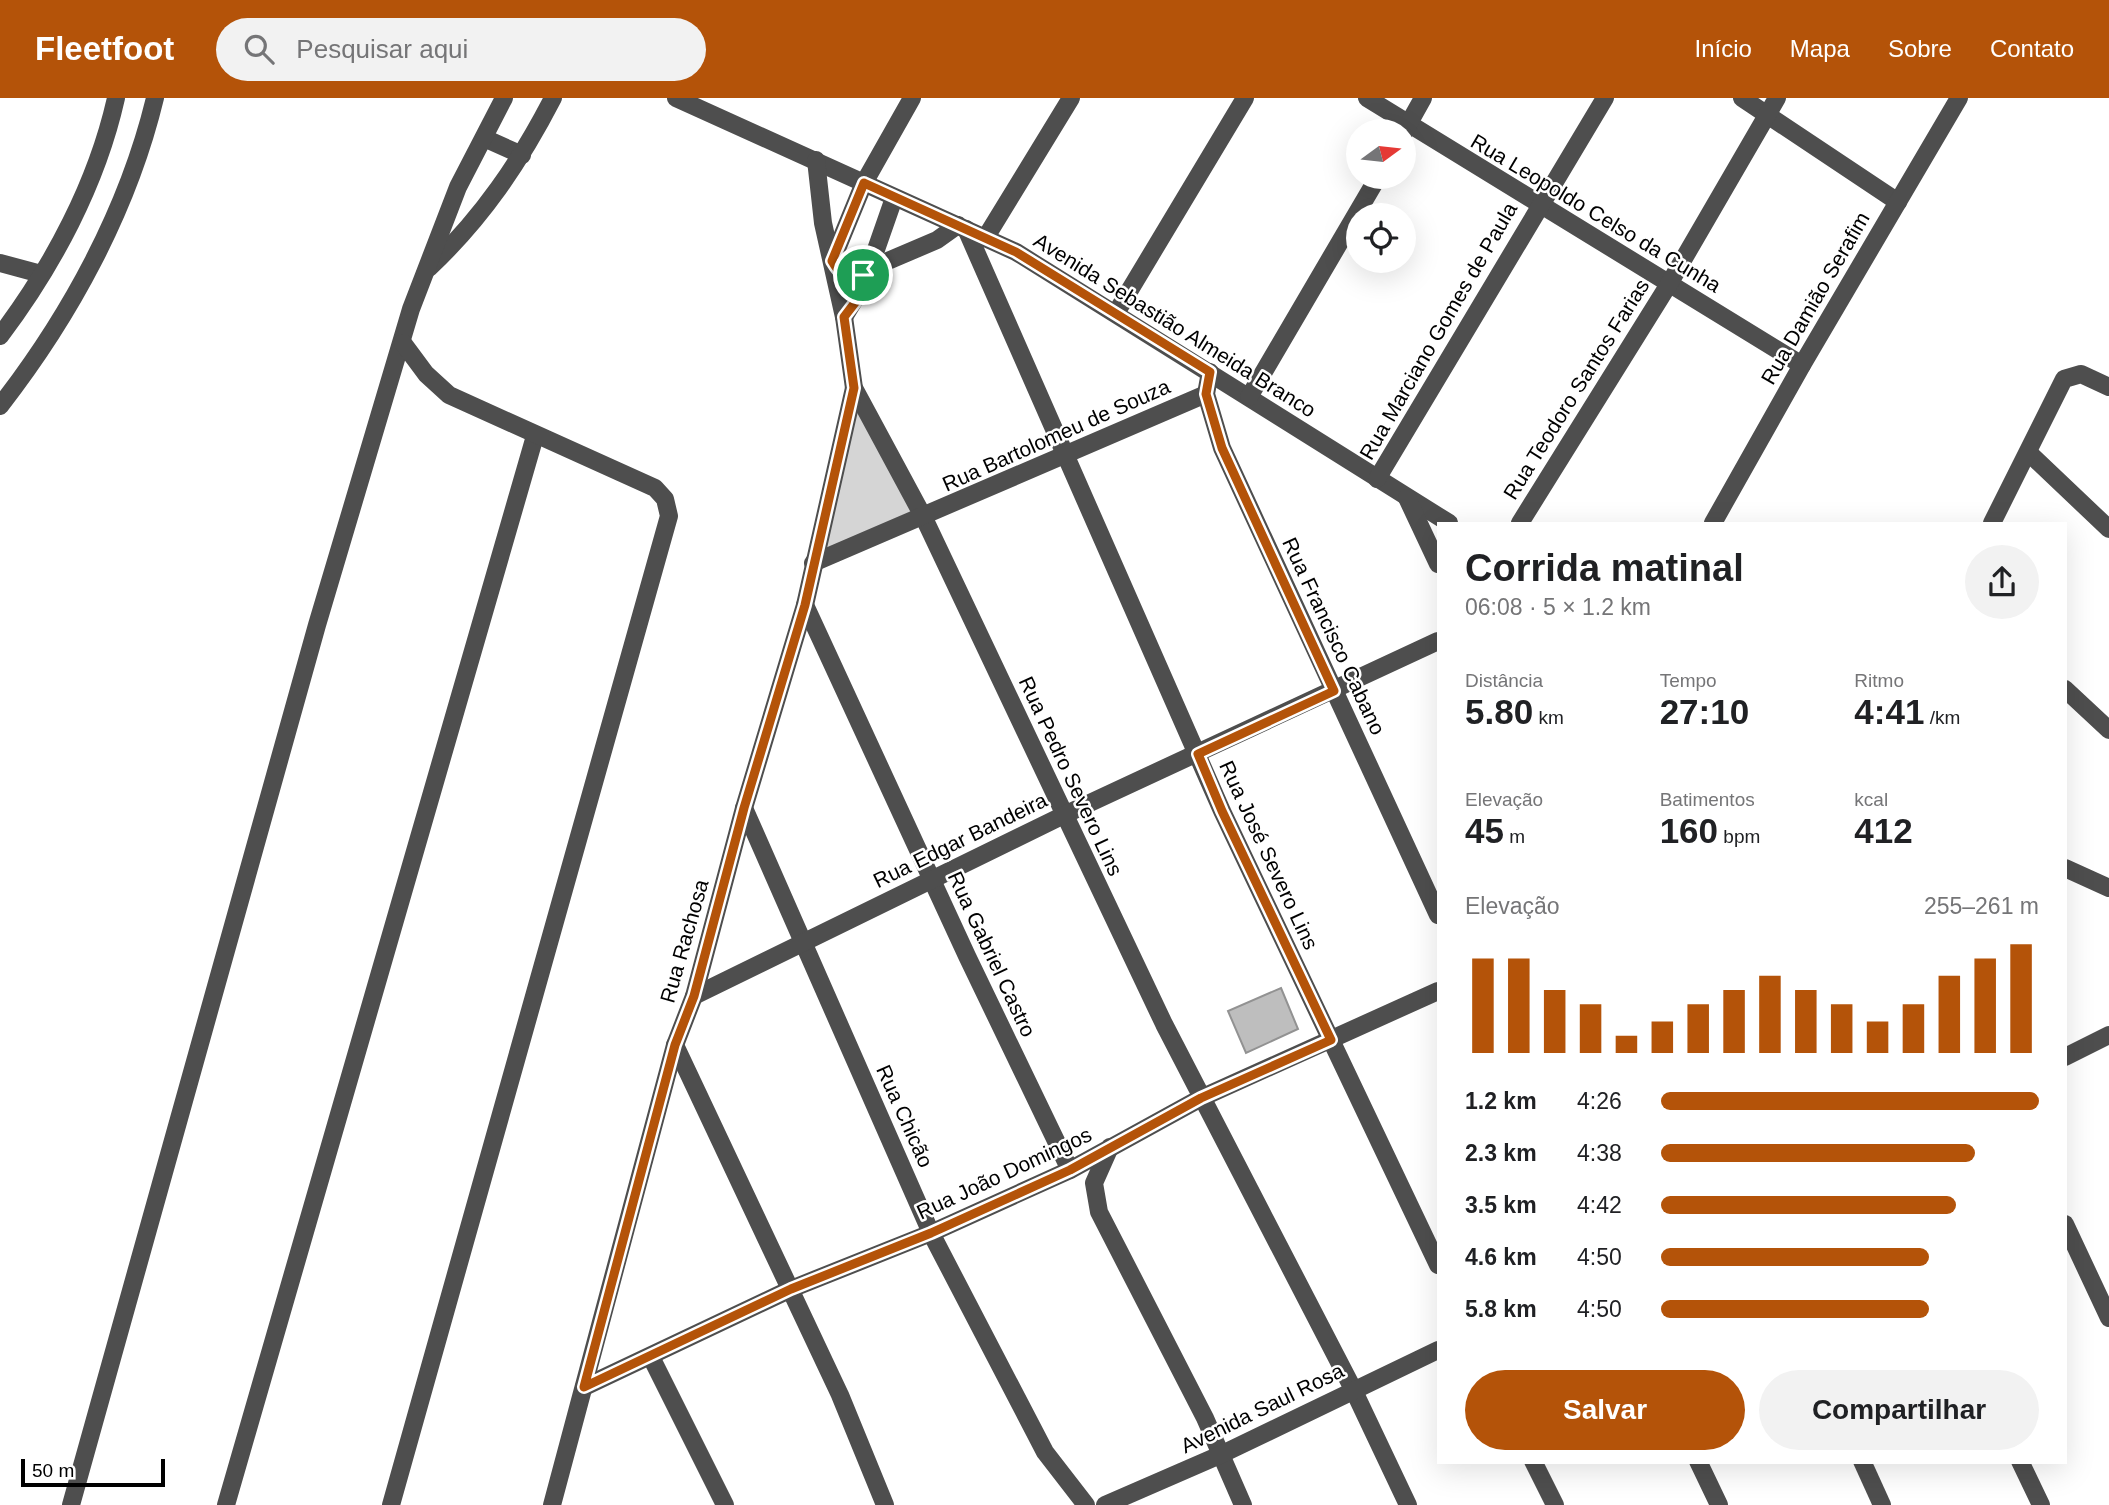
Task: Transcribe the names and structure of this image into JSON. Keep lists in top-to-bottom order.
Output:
{
  "streets": {
    "street": [
      "Rua Leopoldo Celso da Cunha",
      "Rua Damião Serafim",
      "Avenida Sebastião Almeida Branco",
      "Rua Marciano Gomes de Paula",
      "Rua Teodoro Santos Farias",
      "Rua Bartolomeu de Souza",
      "Rua Francisco Cabano",
      "Rua Pedro Severo Lins",
      "Rua Edgar Bandeira",
      "Rua José Severo Lins",
      "Rua Rachosa",
      "Rua Gabriel Castro",
      "Rua Chicão",
      "Rua João Domingos",
      "Avenida Saul Rosa"
    ]
  },
  "crossings": [
    ["Rua Leopoldo Celso da Cunha", "Rua Damião Serafim"],
    ["Rua Leopoldo Celso da Cunha", "Rua Marciano Gomes de Paula"],
    ["Rua Leopoldo Celso da Cunha", "Rua Teodoro Santos Farias"],
    ["Avenida Sebastião Almeida Branco", "Rua Marciano Gomes de Paula"],
    ["Avenida Sebastião Almeida Branco", "Rua Francisco Cabano"],
    ["Avenida Sebastião Almeida Branco", "Rua Pedro Severo Lins"],
    ["Avenida Sebastião Almeida Branco", "Rua José Severo Lins"],
    ["Rua Bartolomeu de Souza", "Rua Francisco Cabano"],
    ["Rua Bartolomeu de Souza", "Rua Pedro Severo Lins"],
    ["Rua Bartolomeu de Souza", "Rua José Severo Lins"],
    ["Rua Bartolomeu de Souza", "Rua Rachosa"],
    ["Rua Francisco Cabano", "Rua Edgar Bandeira"],
    ["Rua Pedro Severo Lins", "Rua Edgar Bandeira"],
    ["Rua Pedro Severo Lins", "Rua Rachosa"],
    ["Rua Pedro Severo Lins", "Rua João Domingos"],
    ["Rua Pedro Severo Lins", "Avenida Saul Rosa"],
    ["Rua Edgar Bandeira", "Rua José Severo Lins"],
    ["Rua Edgar Bandeira", "Rua Rachosa"],
    ["Rua Edgar Bandeira", "Rua Gabriel Castro"],
    ["Rua Edgar Bandeira", "Rua Chicão"],
    ["Rua José Severo Lins", "Rua João Domingos"],
    ["Rua Rachosa", "Rua Gabriel Castro"],
    ["Rua Rachosa", "Rua Chicão"],
    ["Rua Rachosa", "Rua João Domingos"],
    ["Rua Gabriel Castro", "Rua João Domingos"],
    ["Rua Chicão", "Rua João Domingos"]
  ],
  "scale_bar": "50 m",
  "north": "right",
  "page": {
    "header": "Fleetfoot",
    "search": "Pesquisar aqui",
    "nav": [
      "Início",
      "Mapa",
      "Sobre",
      "Contato"
    ],
    "heading": ["Corrida matinal", "06:08 · 5 × 1.2 km"],
    "stats": [
      ["Distância", "5.80 km"],
      ["Tempo", "27:10"],
      ["Ritmo", "4:41 /km"],
      ["Elevação", "45 m"],
      ["Batimentos", "160 bpm"],
      ["kcal", "412"]
    ],
    "chart": ["Elevação", "255–261 m"],
    "list": [
      {
        "name": "1.2 km",
        "note": "4:26"
      },
      {
        "name": "2.3 km",
        "note": "4:38"
      },
      {
        "name": "3.5 km",
        "note": "4:42"
      },
      {
        "name": "4.6 km",
        "note": "4:50"
      },
      {
        "name": "5.8 km",
        "note": "4:50"
      }
    ],
    "buttons": ["Salvar", "Compartilhar"],
    "scale": "50 m"
  }
}
